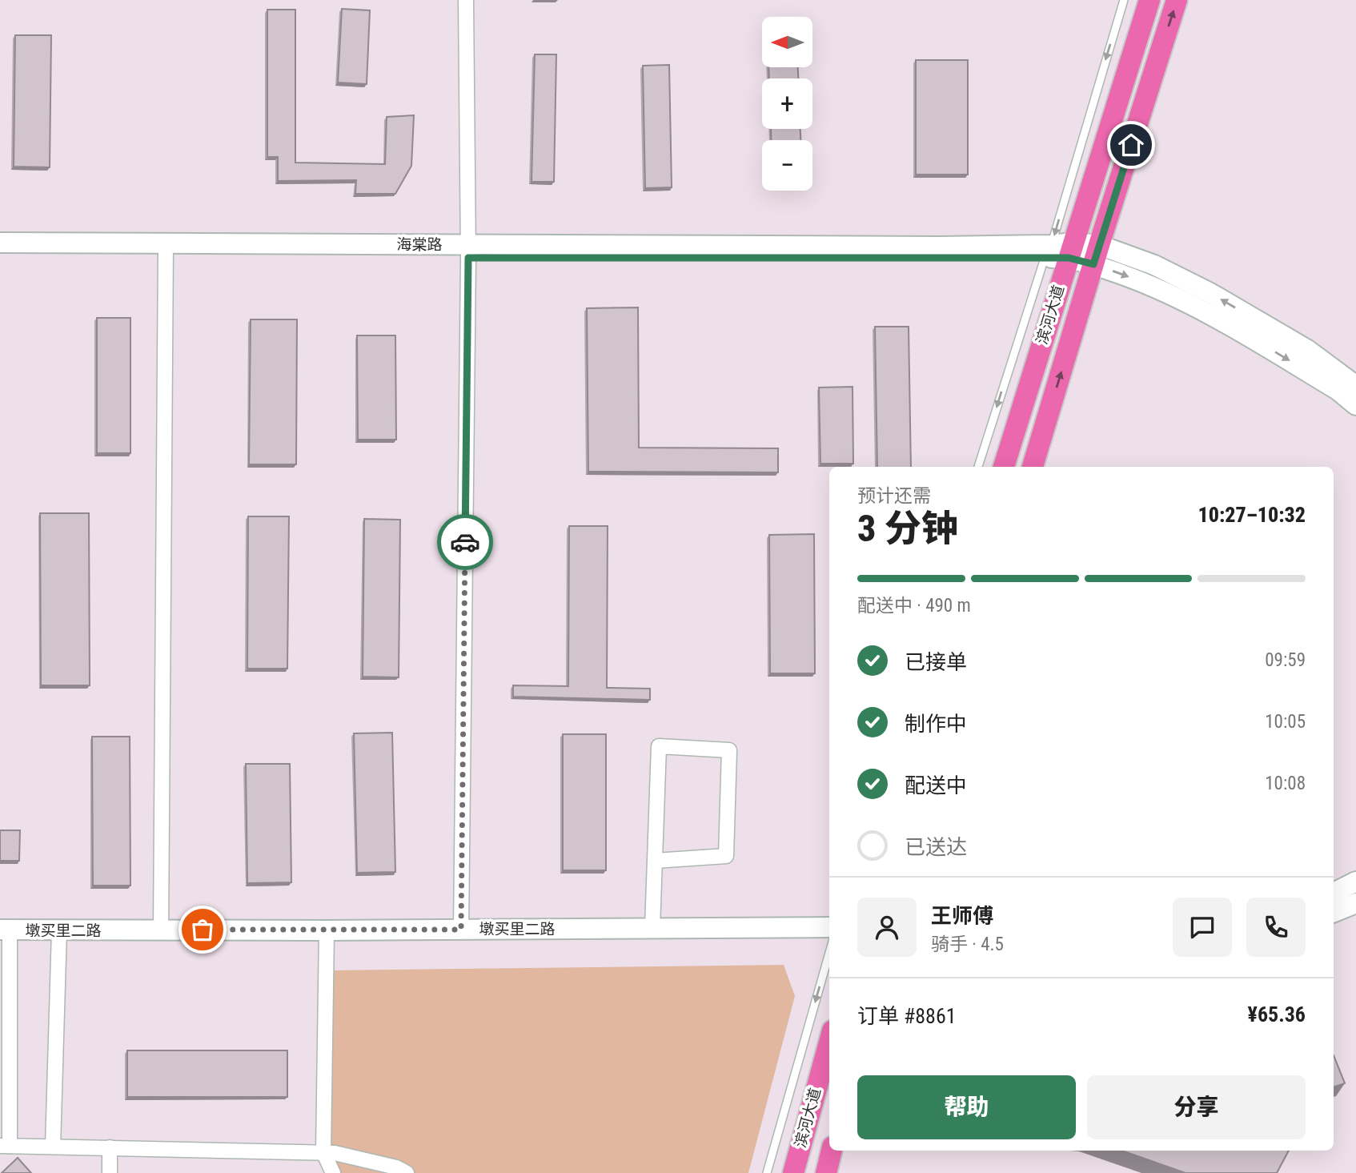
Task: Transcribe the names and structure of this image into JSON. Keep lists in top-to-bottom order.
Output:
{
  "streets": {
    "main road": ["滨河大道"],
    "street": ["海棠路", "墩买里二路"]
  },
  "crossings": [
    ["海棠路", "滨河大道"]
  ],
  "north": "left",
  "page": {
    "map_buttons": ["+", "−"],
    "heading": ["3 分钟", "预计还需", "10:27–10:32"],
    "panel": [
      "王师傅",
      "骑手 · 4.5",
      "订单 #8861",
      "¥65.36"
    ],
    "bar": "配送中 · 490 m",
    "list": [
      ["已接单", "09:59"],
      ["制作中", "10:05"],
      ["配送中", "10:08"],
      "已送达"
    ],
    "buttons": ["帮助", "分享"]
  }
}
